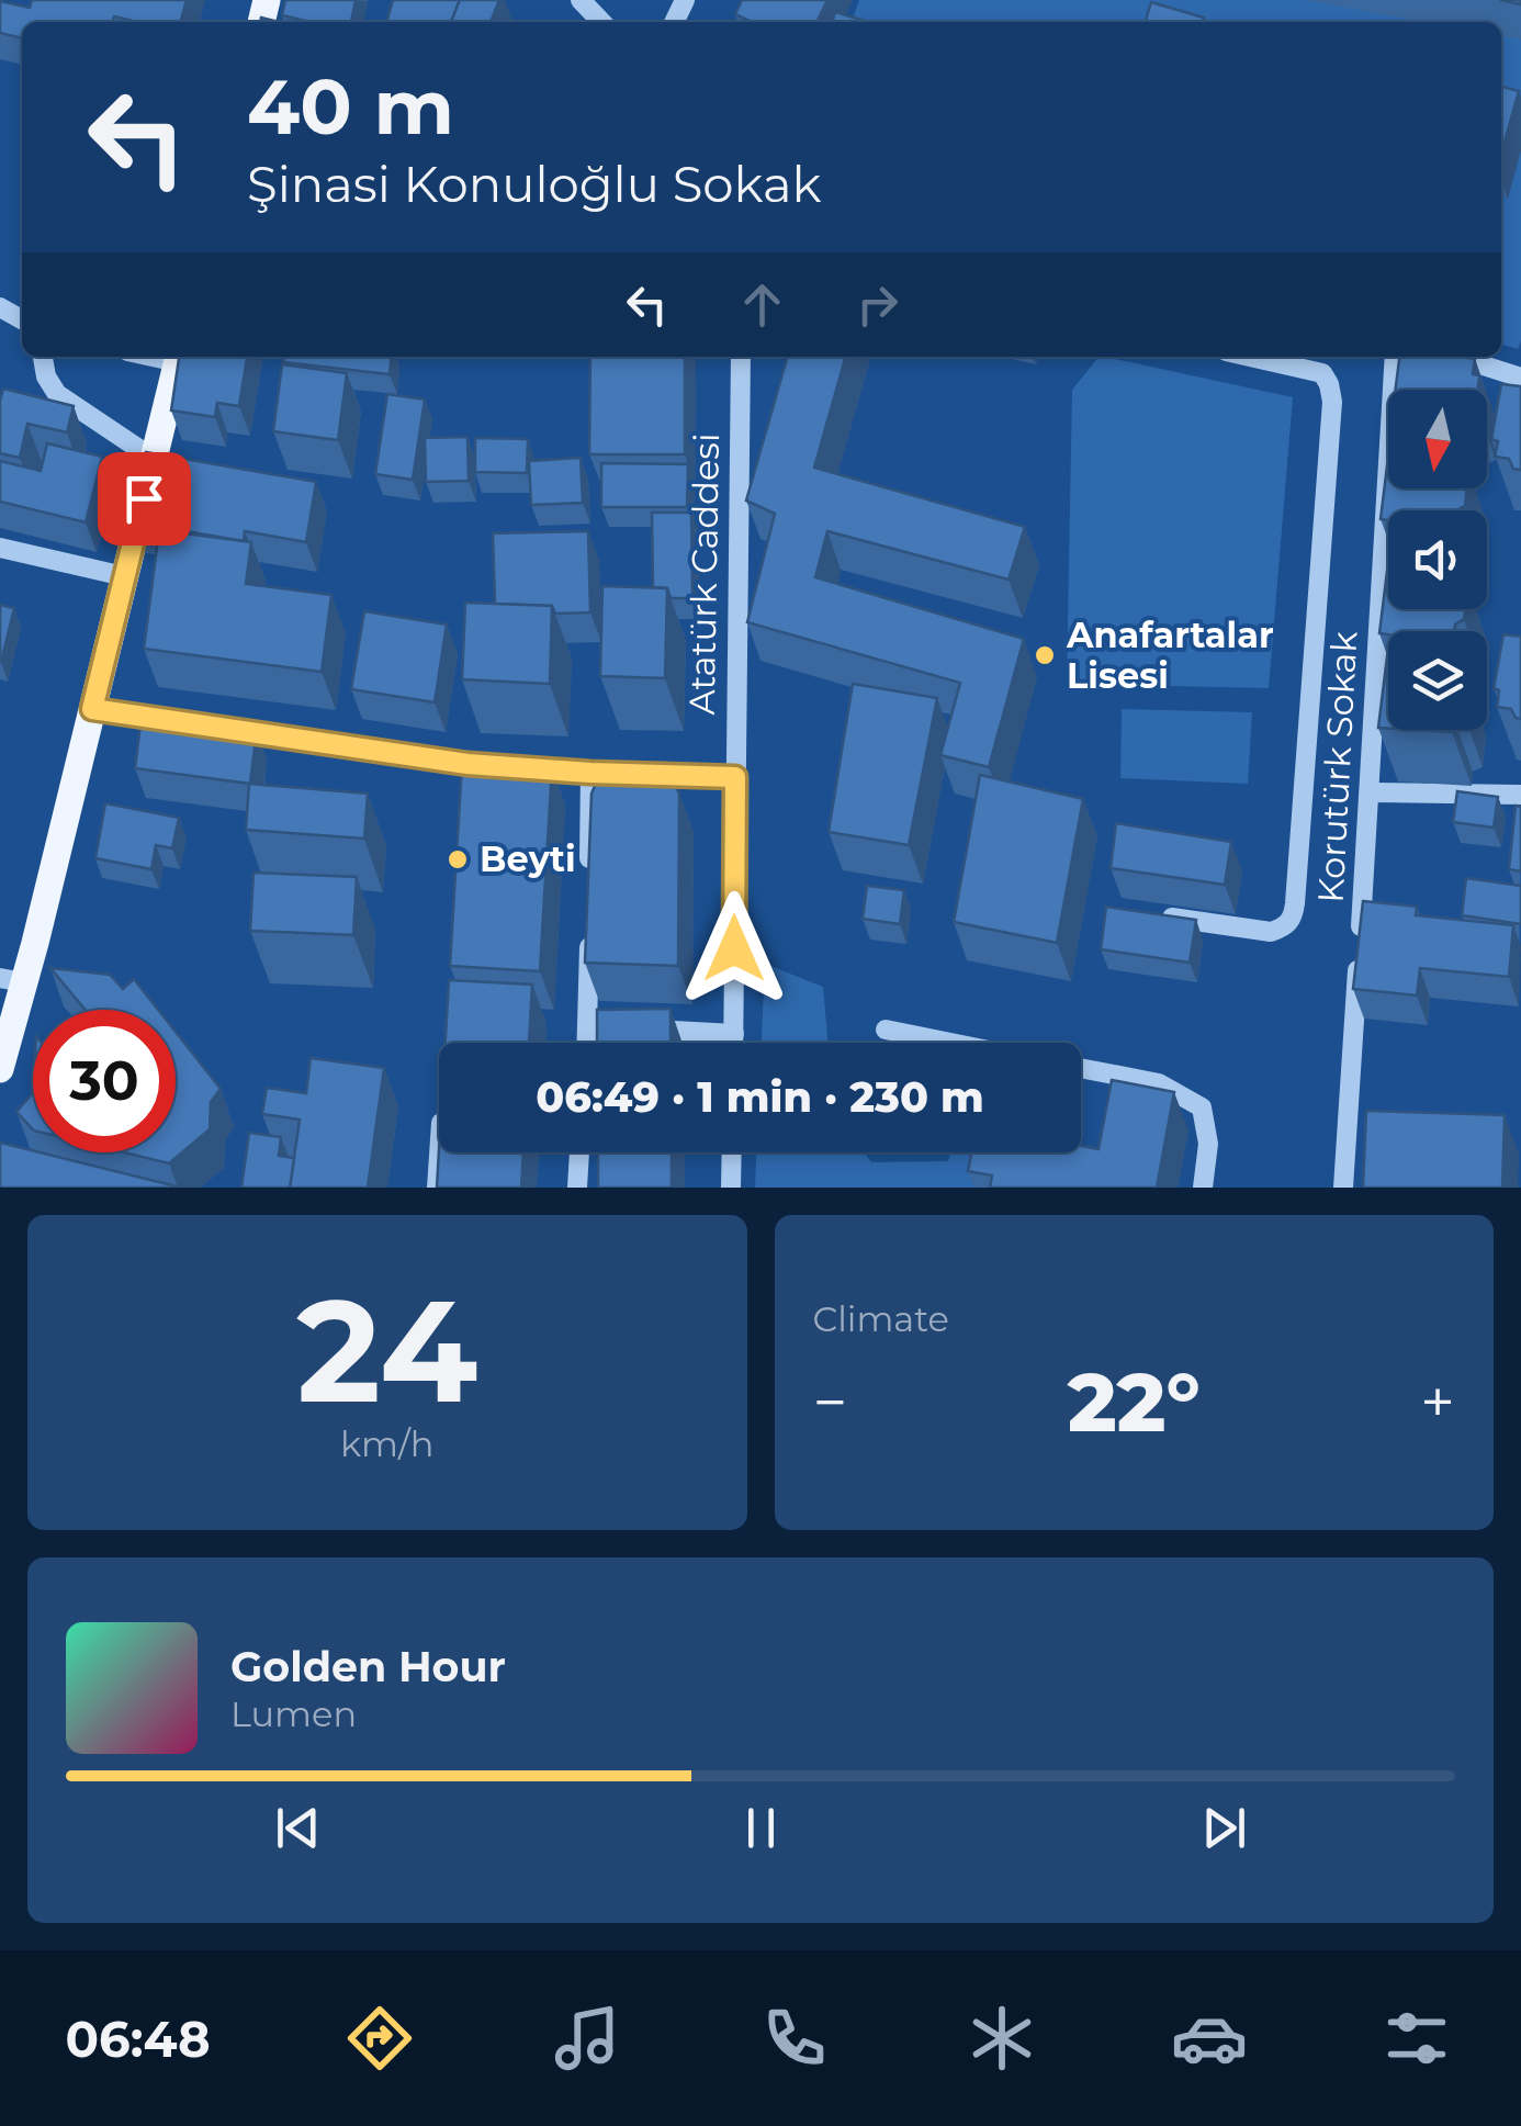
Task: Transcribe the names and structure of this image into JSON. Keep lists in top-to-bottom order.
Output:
{
  "streets": {
    "street": ["Atatürk Caddesi", "Korutürk Sokak"]
  },
  "places": ["Anafartalar Lisesi", "Beyti"],
  "north": "bottom",
  "page": {
    "turn": ["40 m", "Şinasi Konuloğlu Sokak"],
    "limit": "30",
    "trip": "06:49 · 1 min · 230 m",
    "tile": [
      ["24", "km/h"],
      "Climate"
    ],
    "heat": ["−", "22°", "+"],
    "song": ["Golden Hour", "Lumen"],
    "tabs": "06:48"
  }
}
